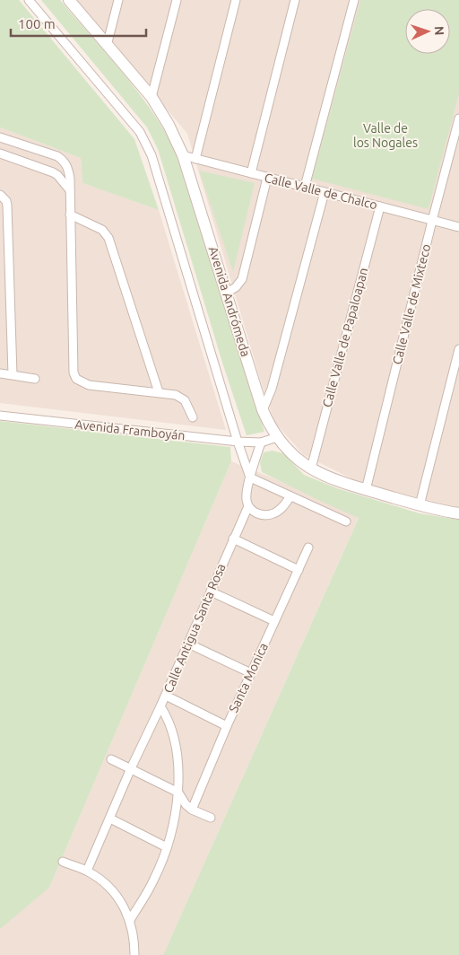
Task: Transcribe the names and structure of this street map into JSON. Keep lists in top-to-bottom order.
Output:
{
  "streets": {
    "street": [
      "Calle Valle de Chalco",
      "Avenida Andrómeda",
      "Calle Valle de Mixteco",
      "Calle Valle de Papaloapan",
      "Avenida Framboyán",
      "Calle Antigua Santa Rosa",
      "Santa Monica"
    ]
  },
  "crossings": [
    ["Calle Valle de Chalco", "Avenida Andrómeda"],
    ["Calle Valle de Chalco", "Calle Valle de Mixteco"],
    ["Calle Valle de Chalco", "Calle Valle de Papaloapan"],
    ["Avenida Andrómeda", "Calle Valle de Mixteco"],
    ["Avenida Andrómeda", "Calle Valle de Papaloapan"],
    ["Avenida Andrómeda", "Avenida Framboyán"]
  ],
  "parks": ["Valle de los Nogales"],
  "scale_bar": "100 m",
  "north": "right"
}
